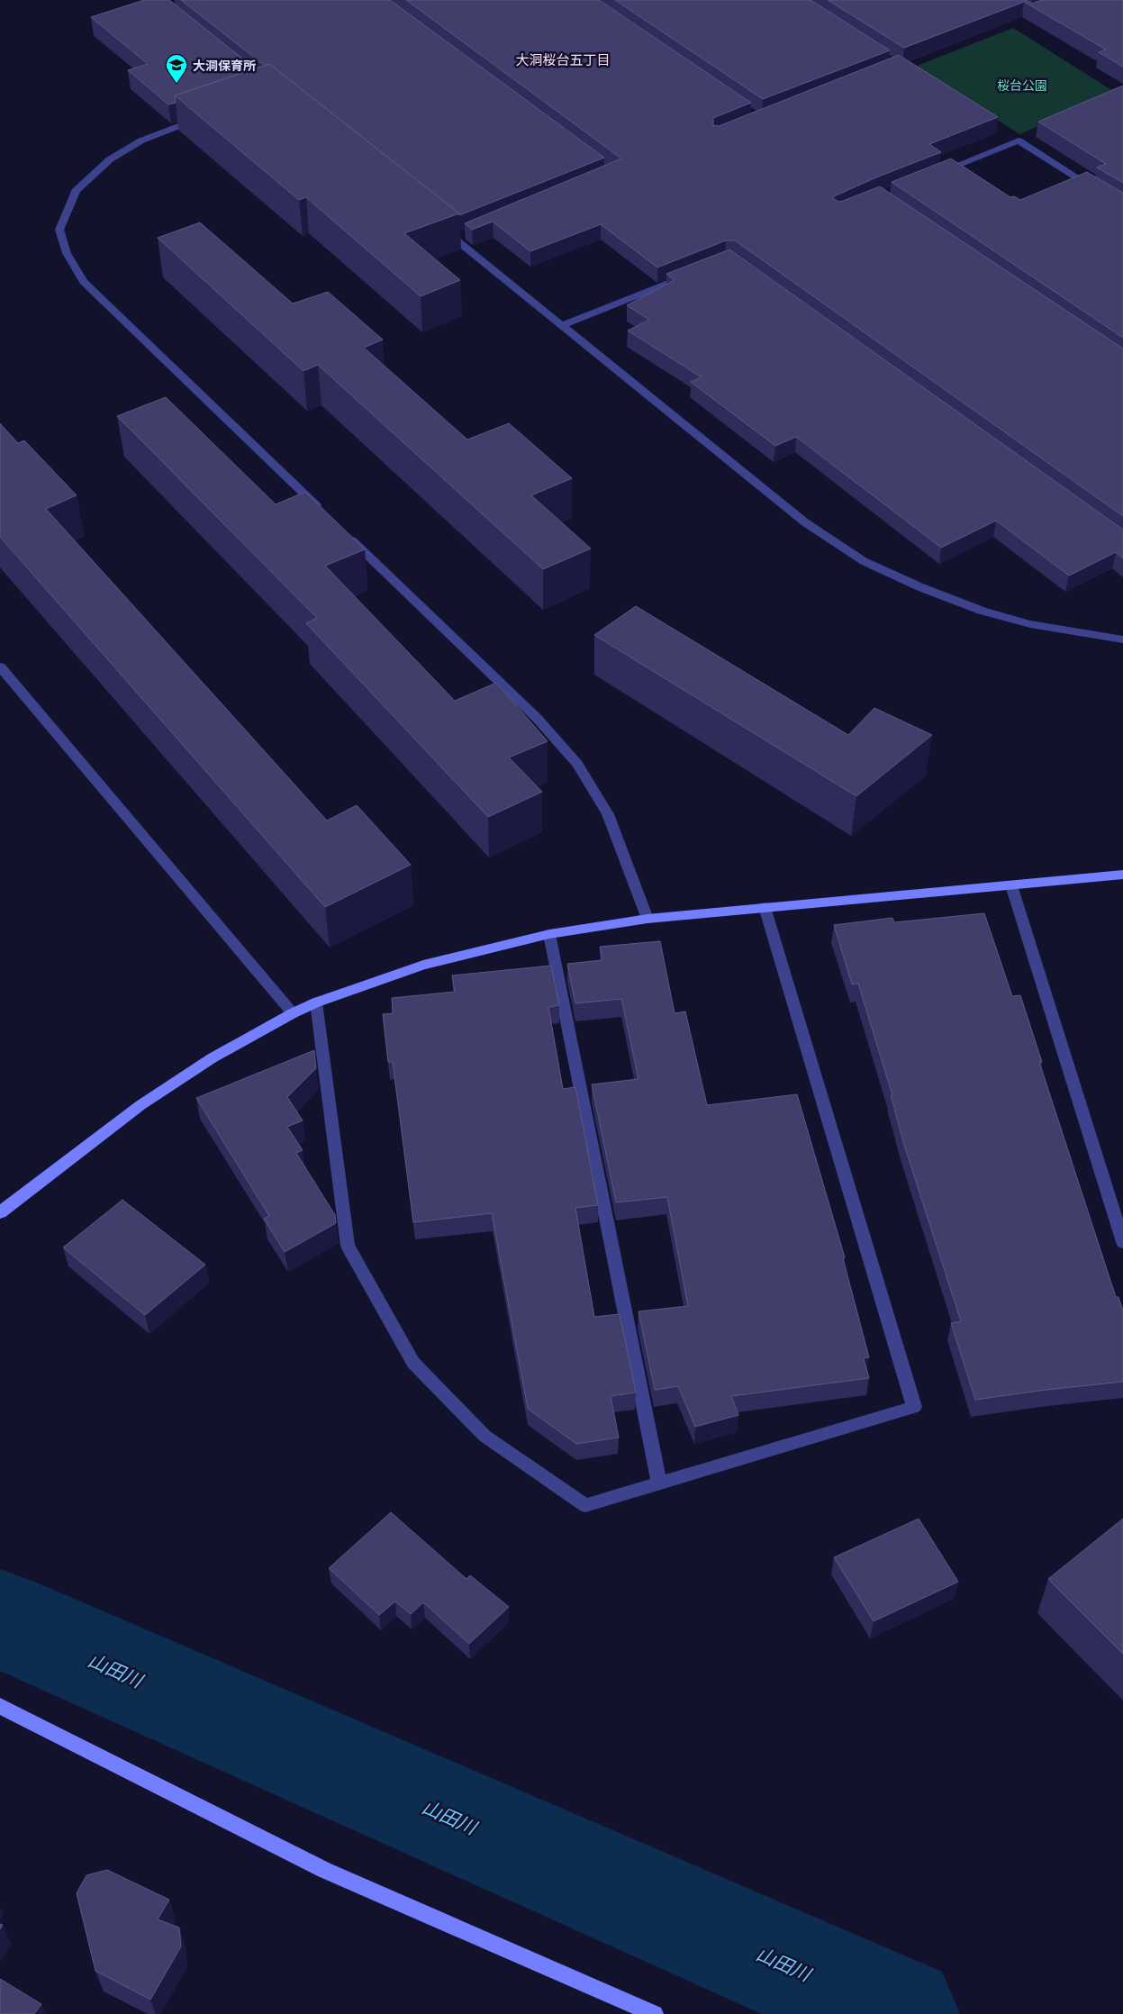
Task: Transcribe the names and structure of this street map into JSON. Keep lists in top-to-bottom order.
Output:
{
  "districts": ["大洞桜台五丁目"],
  "water": ["山田川"],
  "parks": ["桜台公園"],
  "places": {
    "school or university": ["大洞保育所"]
  }
}
